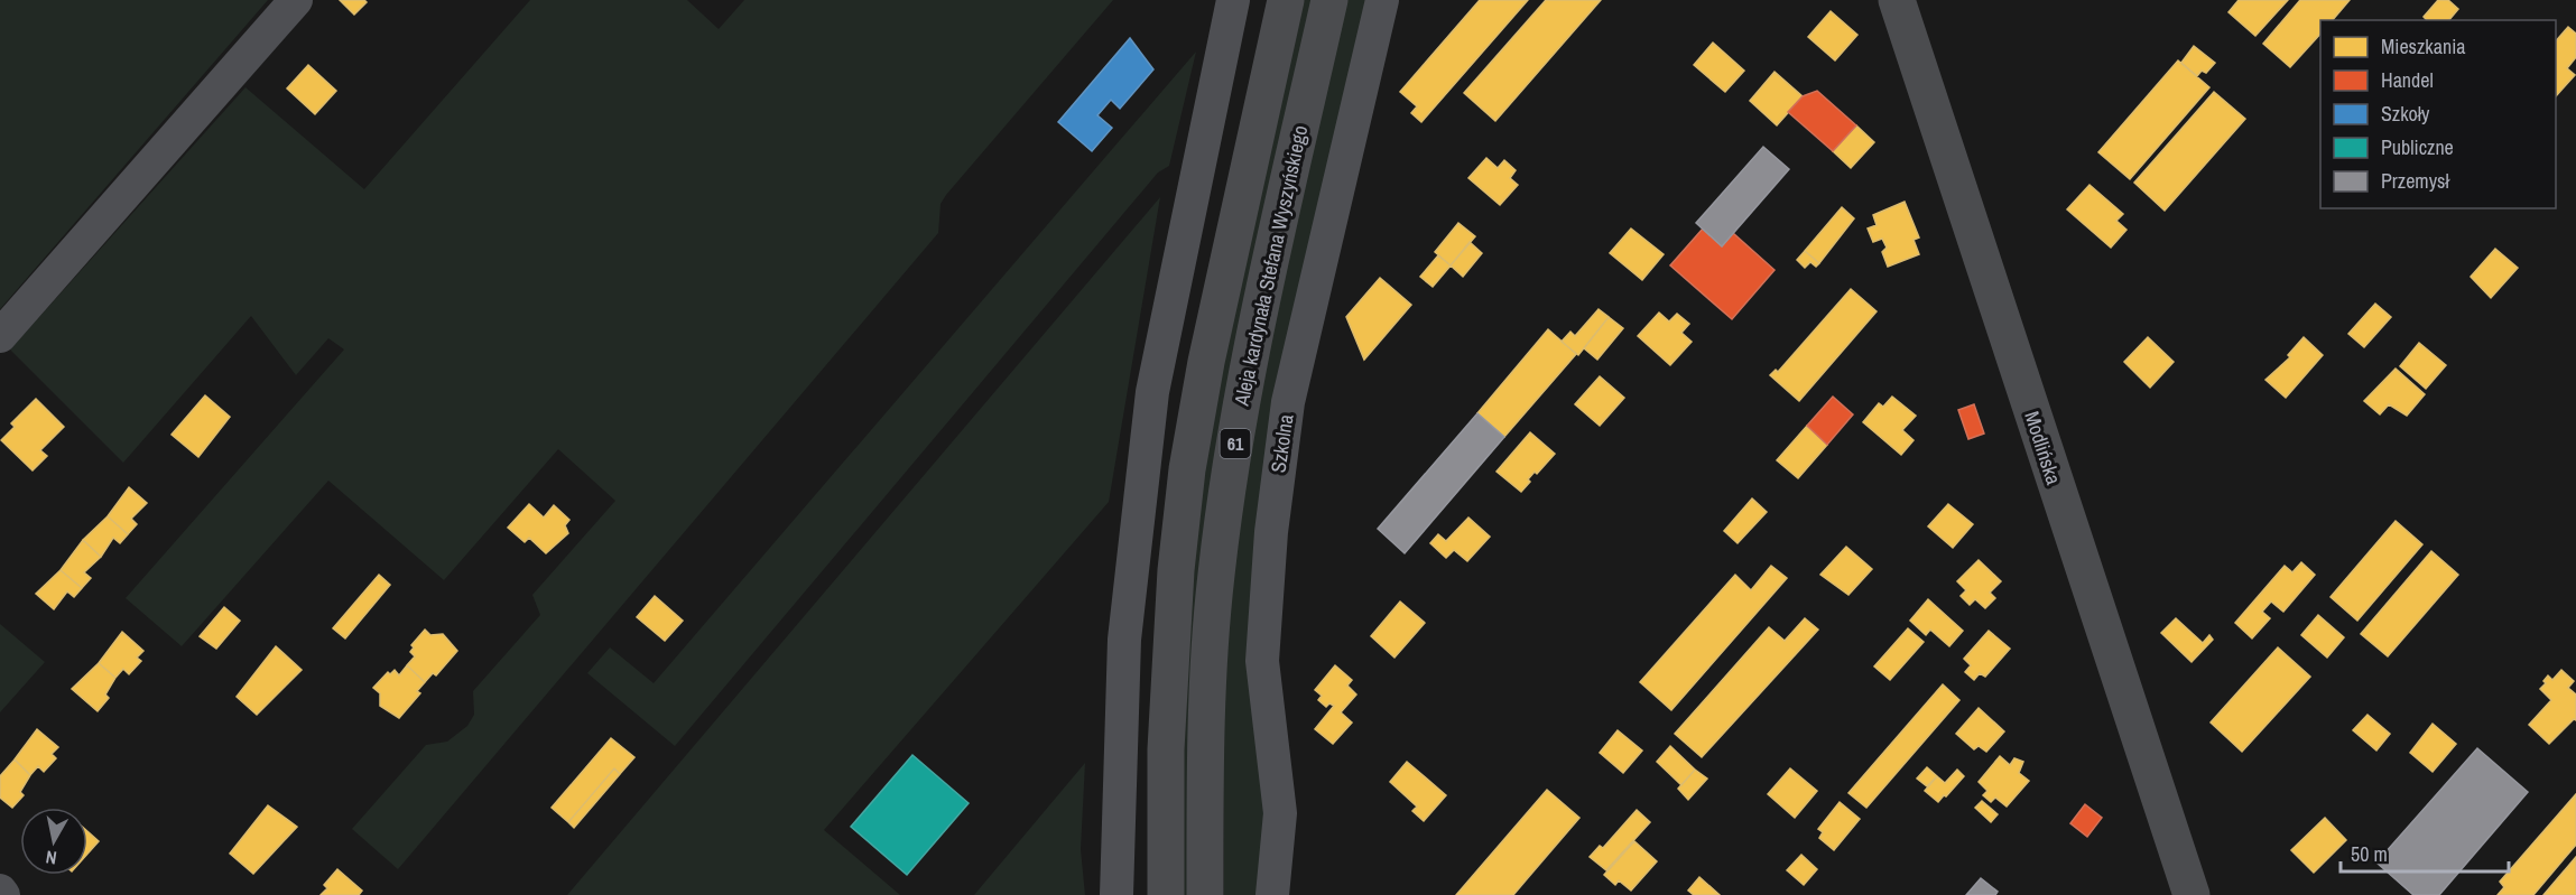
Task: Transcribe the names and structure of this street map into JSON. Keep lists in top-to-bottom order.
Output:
{
  "streets": {
    "main road": ["Aleja kardynała Stefana Wyszyńskiego", "61", "Modlińska"],
    "street": ["Szkolna"]
  },
  "legend": [
    "Mieszkania",
    "Handel",
    "Szkoły",
    "Publiczne",
    "Przemysł"
  ],
  "scale_bar": "50 m",
  "north": "bottom"
}
